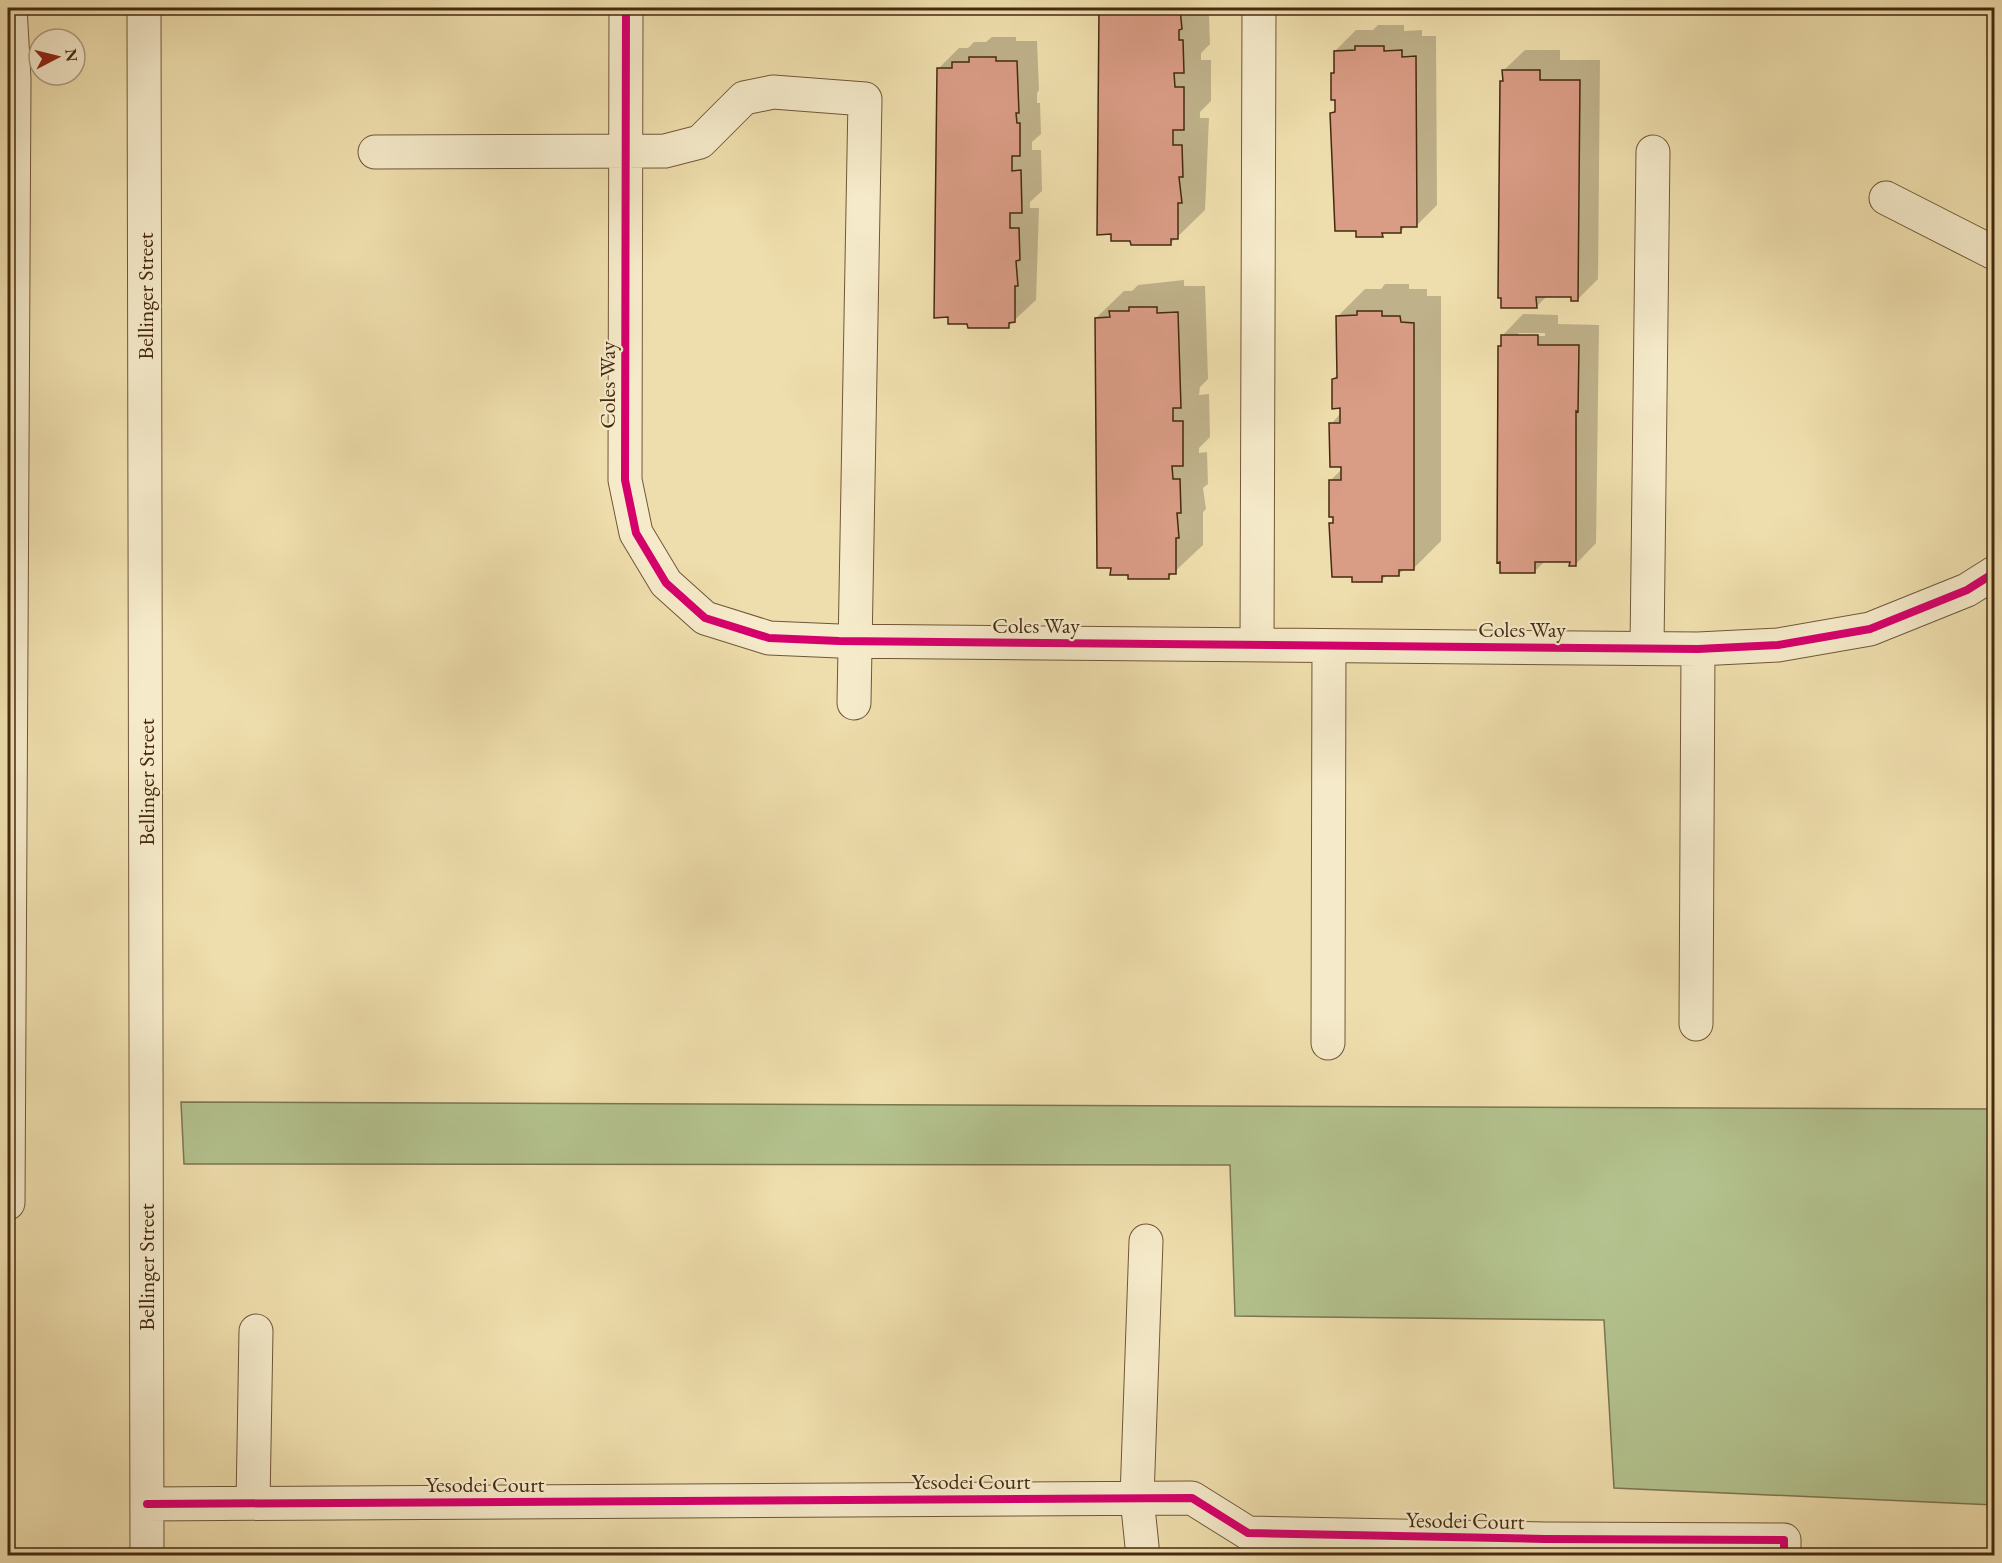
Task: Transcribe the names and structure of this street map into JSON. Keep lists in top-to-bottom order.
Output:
{
  "streets": {
    "street": ["Bellinger Street", "Coles Way", "Yesodei Court"]
  },
  "crossings": [
    ["Bellinger Street", "Yesodei Court"]
  ],
  "north": "right"
}
